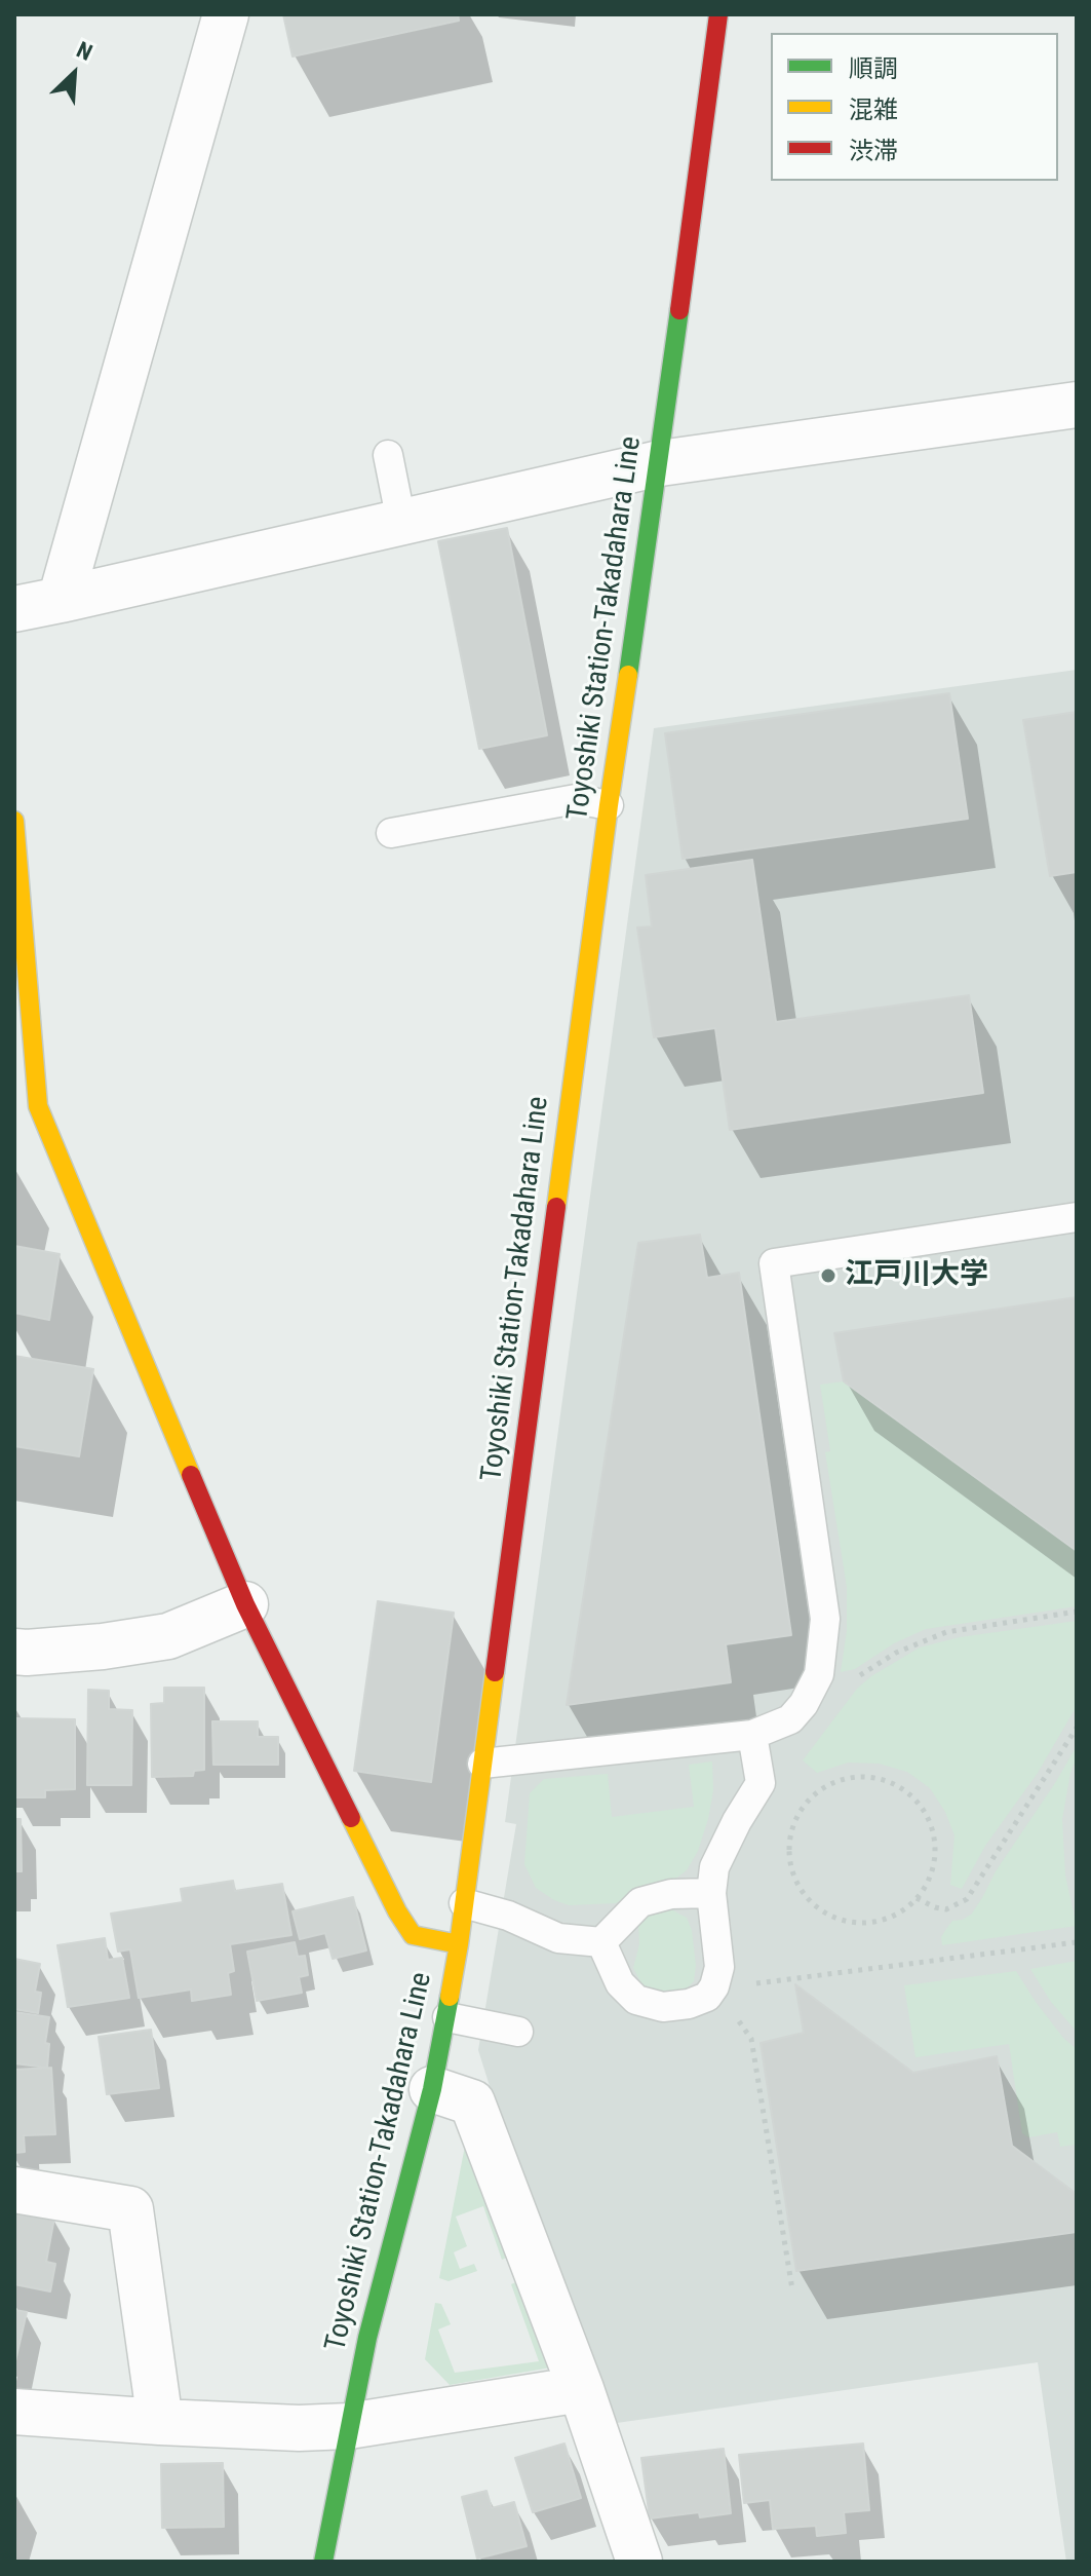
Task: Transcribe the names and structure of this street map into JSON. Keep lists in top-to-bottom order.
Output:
{
  "streets": {
    "main road": ["Toyoshiki Station-Takadahara Line"]
  },
  "places": ["江戸川大学"],
  "legend": ["順調", "混雑", "渋滞"],
  "north": "top right"
}
